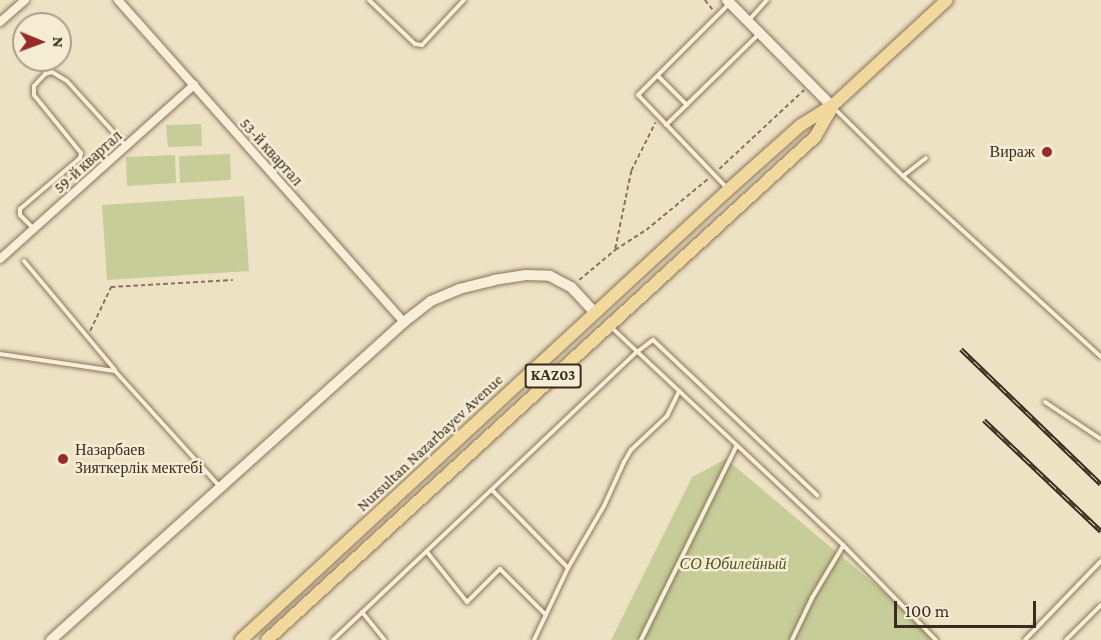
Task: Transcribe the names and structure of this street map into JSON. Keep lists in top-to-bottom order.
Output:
{
  "streets": {
    "main road": ["KАZ03", "Nursultan Nazarbayev Avenue"],
    "street": ["53-й квартал", "59-й квартал"]
  },
  "crossings": [
    ["53-й квартал", "59-й квартал"]
  ],
  "parks": ["СО Юбилейный"],
  "places": ["Вираж", "Назарбаев Зияткерлік мектебі"],
  "scale_bar": "100 m",
  "north": "right"
}
